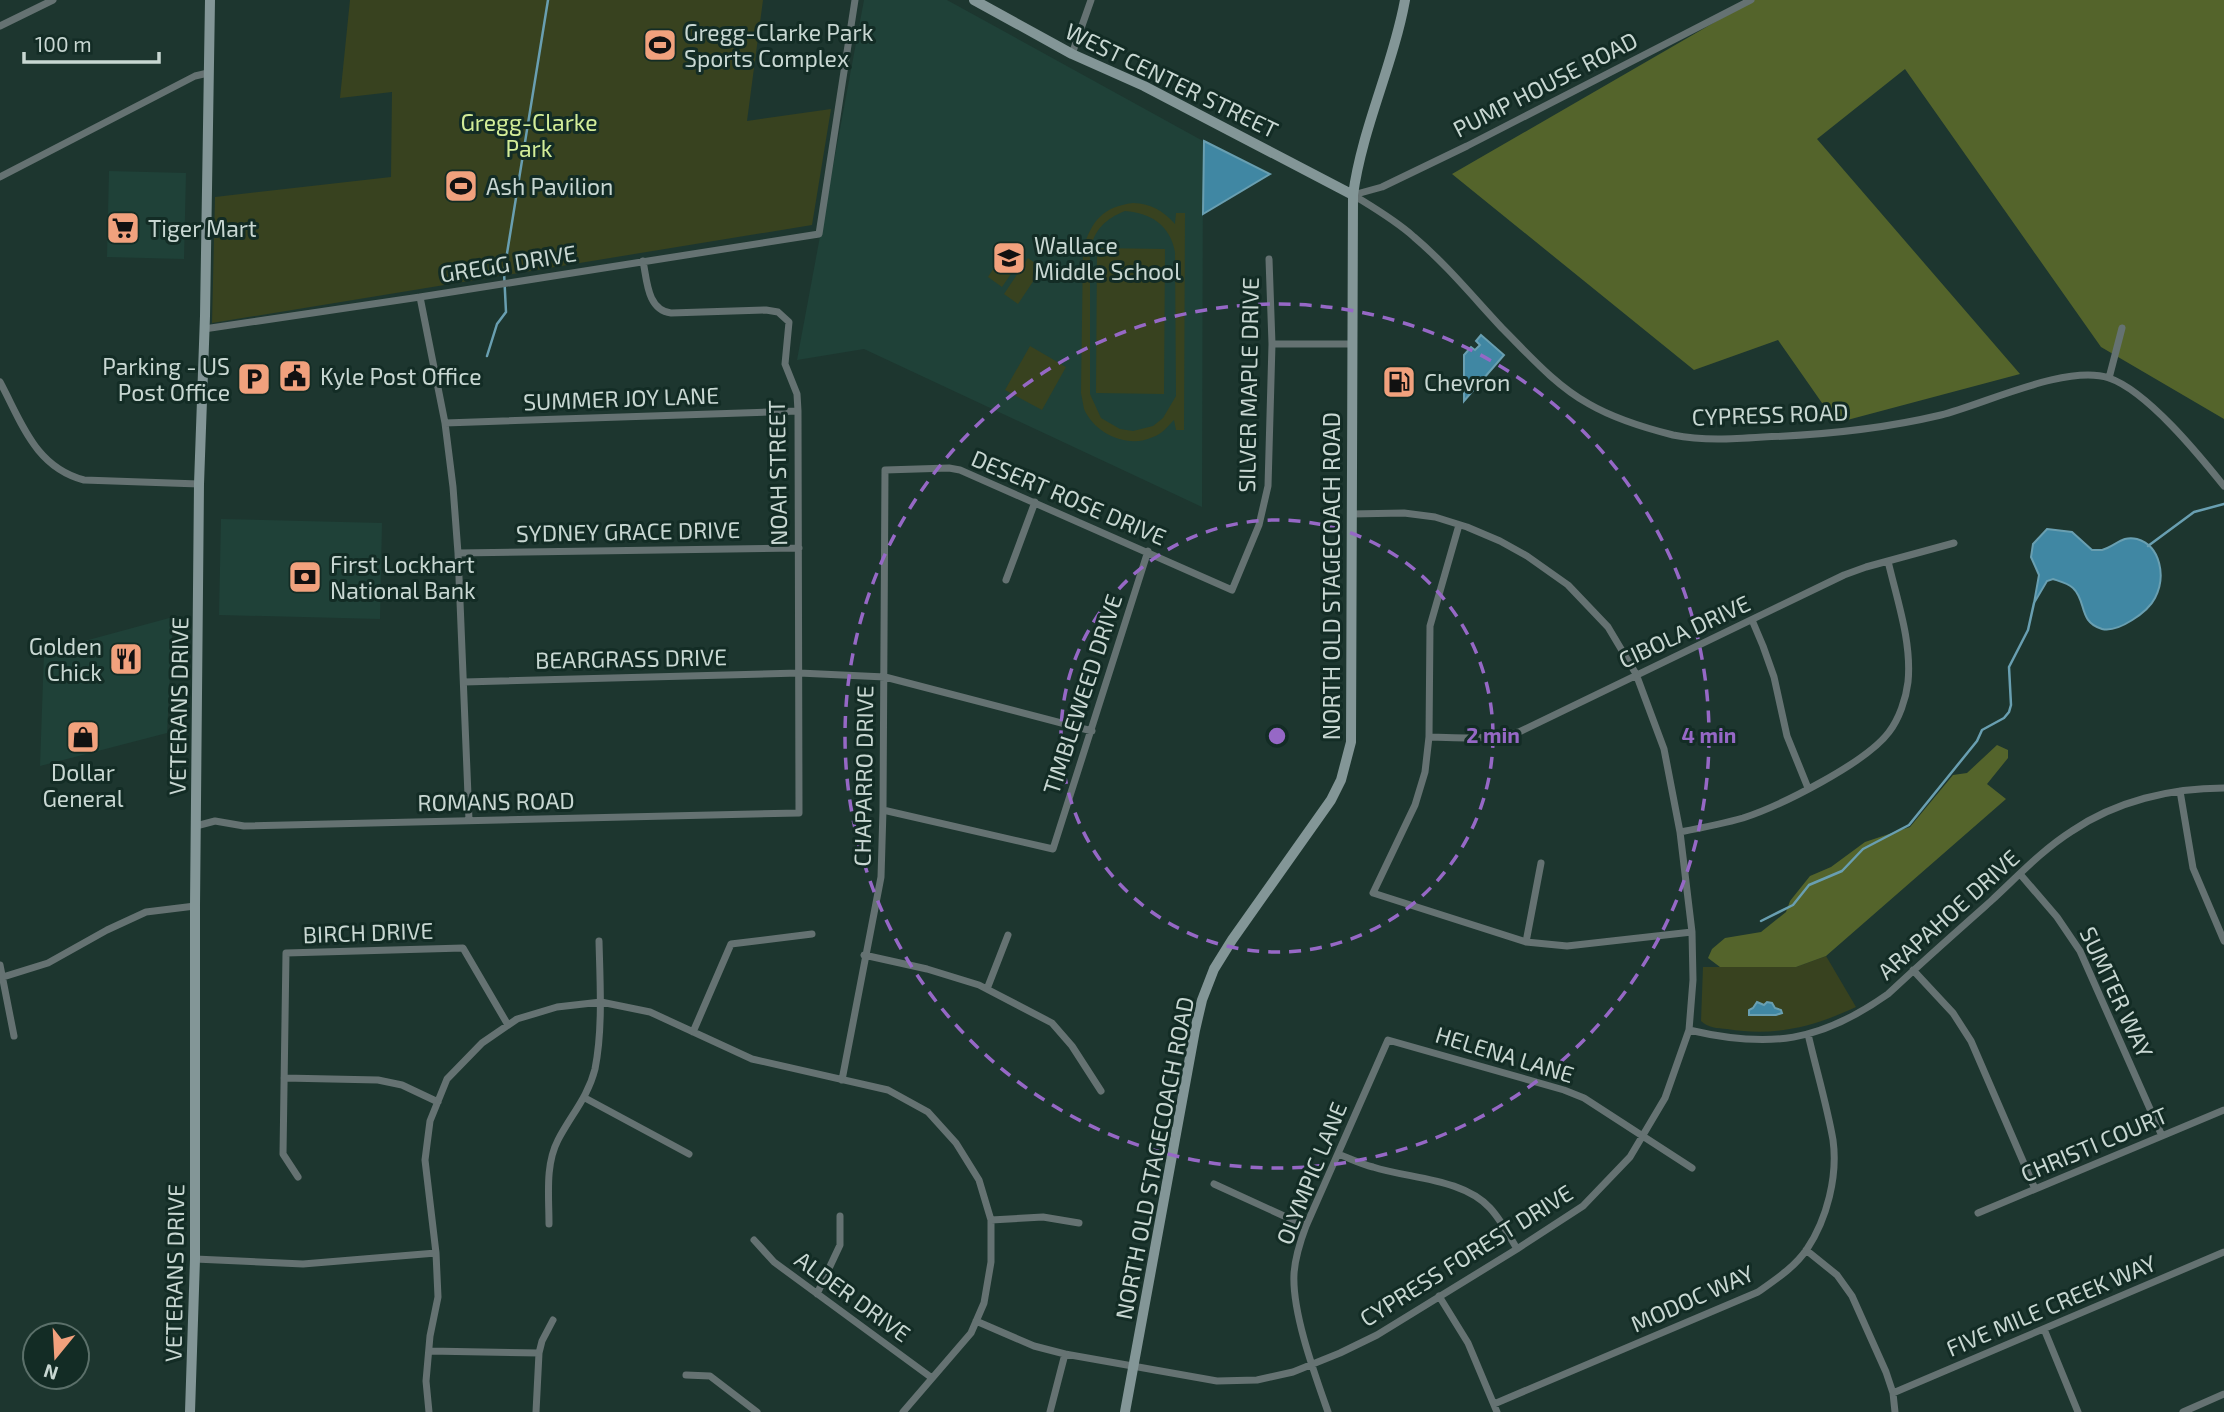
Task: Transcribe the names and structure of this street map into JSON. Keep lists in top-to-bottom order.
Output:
{
  "streets": {
    "street": [
      "WEST CENTER STREET",
      "PUMP HOUSE ROAD",
      "GREGG DRIVE",
      "SILVER MAPLE DRIVE",
      "SUMMER JOY LANE",
      "CYPRESS ROAD",
      "NOAH STREET",
      "DESERT ROSE DRIVE",
      "SYDNEY GRACE DRIVE",
      "NORTH OLD STAGECOACH ROAD",
      "CIBOLA DRIVE",
      "BEARGRASS DRIVE",
      "TIMBLEWEED DRIVE",
      "VETERANS DRIVE",
      "CHAPARRO DRIVE",
      "ROMANS ROAD",
      "ARAPAHOE DRIVE",
      "BIRCH DRIVE",
      "SUMTER WAY",
      "HELENA LANE",
      "CHRISTI COURT",
      "OLYMPIC LANE",
      "CYPRESS FOREST DRIVE",
      "ALDER DRIVE",
      "MODOC WAY",
      "FIVE MILE CREEK WAY"
    ]
  },
  "crossings": [
    ["WEST CENTER STREET", "PUMP HOUSE ROAD"],
    ["WEST CENTER STREET", "CYPRESS ROAD"],
    ["WEST CENTER STREET", "NORTH OLD STAGECOACH ROAD"],
    ["PUMP HOUSE ROAD", "CYPRESS ROAD"],
    ["PUMP HOUSE ROAD", "NORTH OLD STAGECOACH ROAD"],
    ["GREGG DRIVE", "NOAH STREET"],
    ["GREGG DRIVE", "VETERANS DRIVE"],
    ["SILVER MAPLE DRIVE", "DESERT ROSE DRIVE"],
    ["SUMMER JOY LANE", "NOAH STREET"],
    ["CYPRESS ROAD", "NORTH OLD STAGECOACH ROAD"],
    ["NOAH STREET", "SYDNEY GRACE DRIVE"],
    ["NOAH STREET", "BEARGRASS DRIVE"],
    ["NOAH STREET", "ROMANS ROAD"],
    ["DESERT ROSE DRIVE", "TIMBLEWEED DRIVE"],
    ["DESERT ROSE DRIVE", "CHAPARRO DRIVE"],
    ["NORTH OLD STAGECOACH ROAD", "CYPRESS FOREST DRIVE"],
    ["CIBOLA DRIVE", "CYPRESS FOREST DRIVE"],
    ["BEARGRASS DRIVE", "CHAPARRO DRIVE"],
    ["TIMBLEWEED DRIVE", "CHAPARRO DRIVE"],
    ["VETERANS DRIVE", "ROMANS ROAD"],
    ["ARAPAHOE DRIVE", "SUMTER WAY"],
    ["ARAPAHOE DRIVE", "CYPRESS FOREST DRIVE"],
    ["ARAPAHOE DRIVE", "MODOC WAY"],
    ["SUMTER WAY", "CHRISTI COURT"],
    ["HELENA LANE", "OLYMPIC LANE"],
    ["HELENA LANE", "CYPRESS FOREST DRIVE"],
    ["OLYMPIC LANE", "CYPRESS FOREST DRIVE"]
  ],
  "parks": ["Gregg-Clarke Park"],
  "places": {
    "sports": ["Gregg-Clarke Park Sports Complex", "Ash Pavilion"],
    "supermarket": ["Tiger Mart"],
    "school or university": ["Wallace Middle School"],
    "public building": ["Kyle Post Office"],
    "parking": ["Parking - US Post Office"],
    "fuel station": ["Chevron"],
    "bank": ["First Lockhart National Bank"],
    "restaurant": ["Golden Chick"],
    "shop": ["Dollar General"]
  },
  "scale_bar": "100 m",
  "north": "bottom",
  "rings": ["2 min", "4 min"]
}
